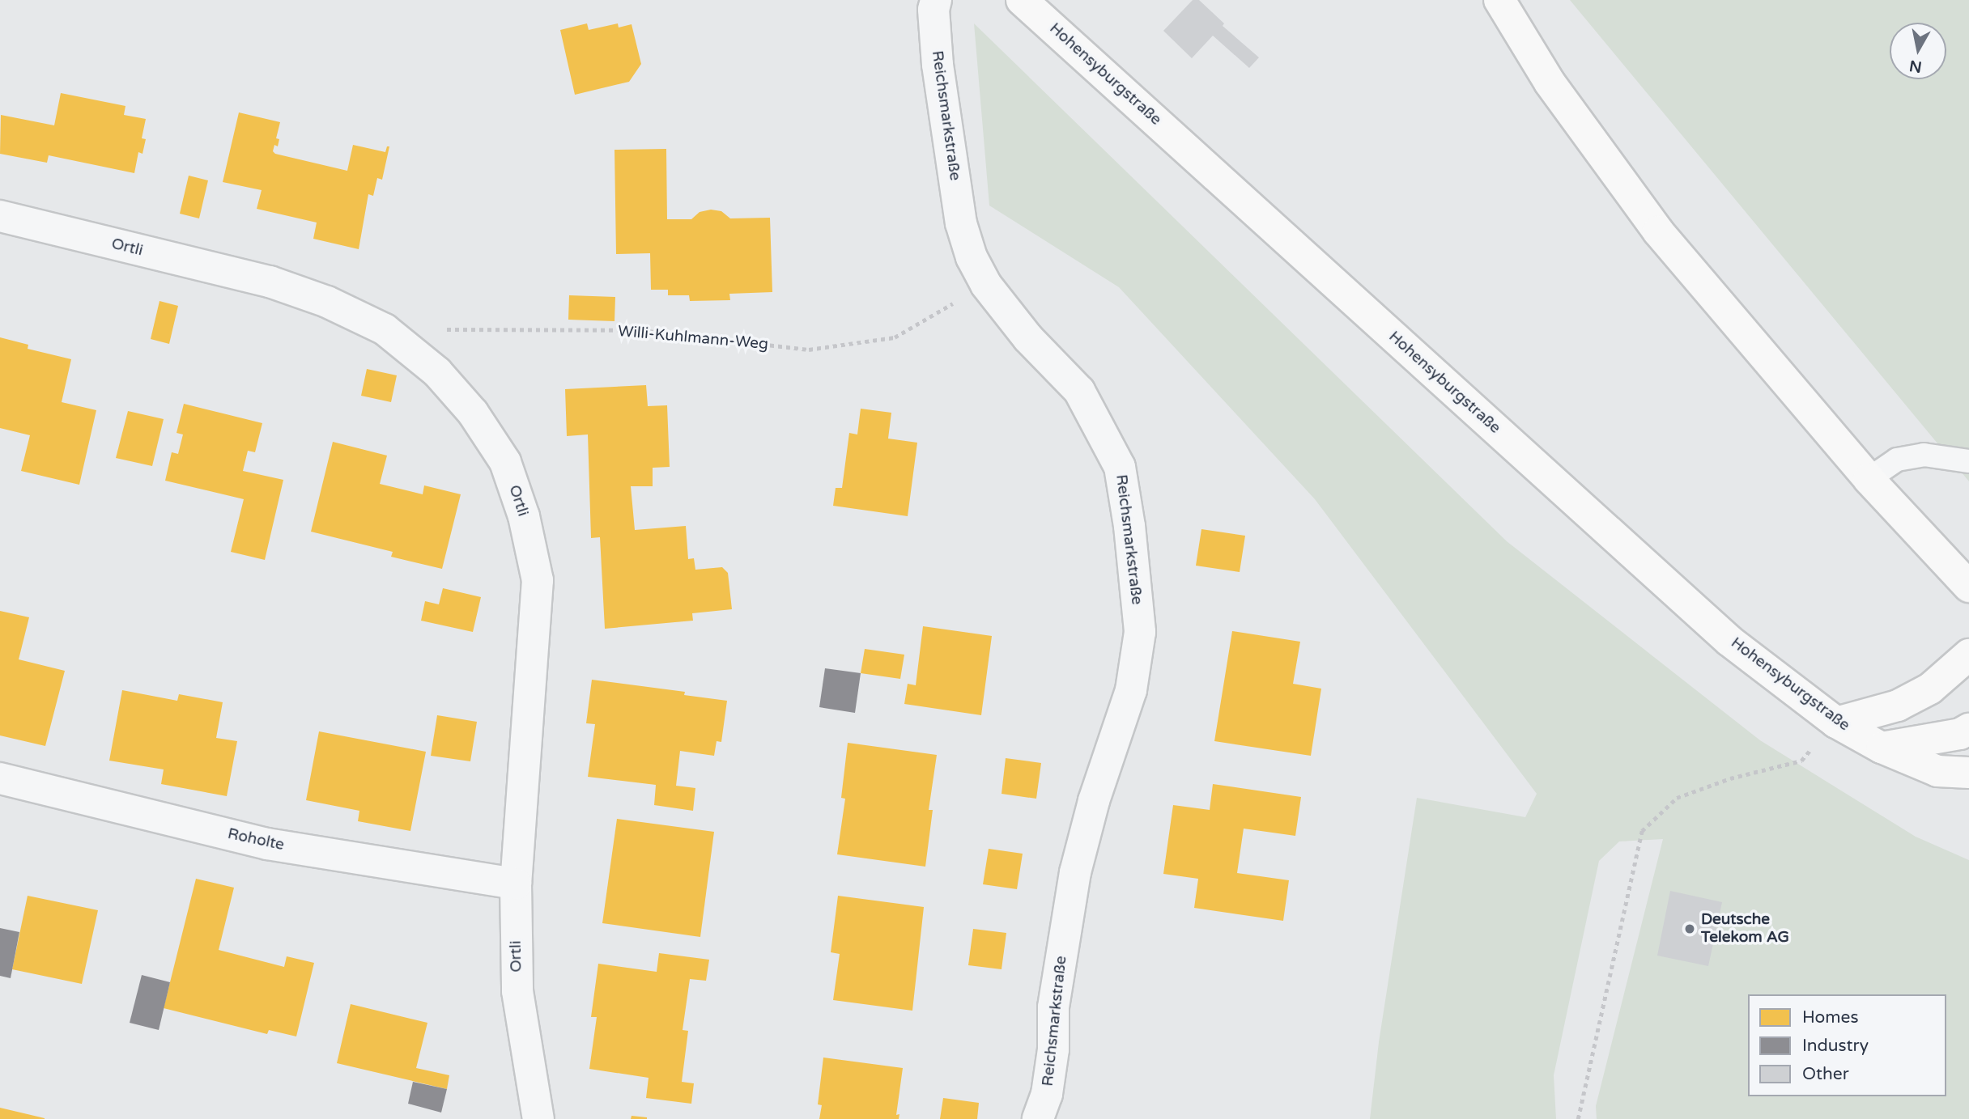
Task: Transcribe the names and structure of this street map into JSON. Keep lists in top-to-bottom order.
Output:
{
  "streets": {
    "street": [
      "Hohensyburgstraße",
      "Reichsmarkstraße",
      "Ortli",
      "Roholte"
    ],
    "path": ["Willi-Kuhlmann-Weg"]
  },
  "crossings": [
    ["Reichsmarkstraße", "Willi-Kuhlmann-Weg"],
    ["Ortli", "Willi-Kuhlmann-Weg"],
    ["Ortli", "Roholte"]
  ],
  "places": ["Deutsche Telekom AG"],
  "legend": ["Homes", "Industry", "Other"],
  "north": "bottom"
}
